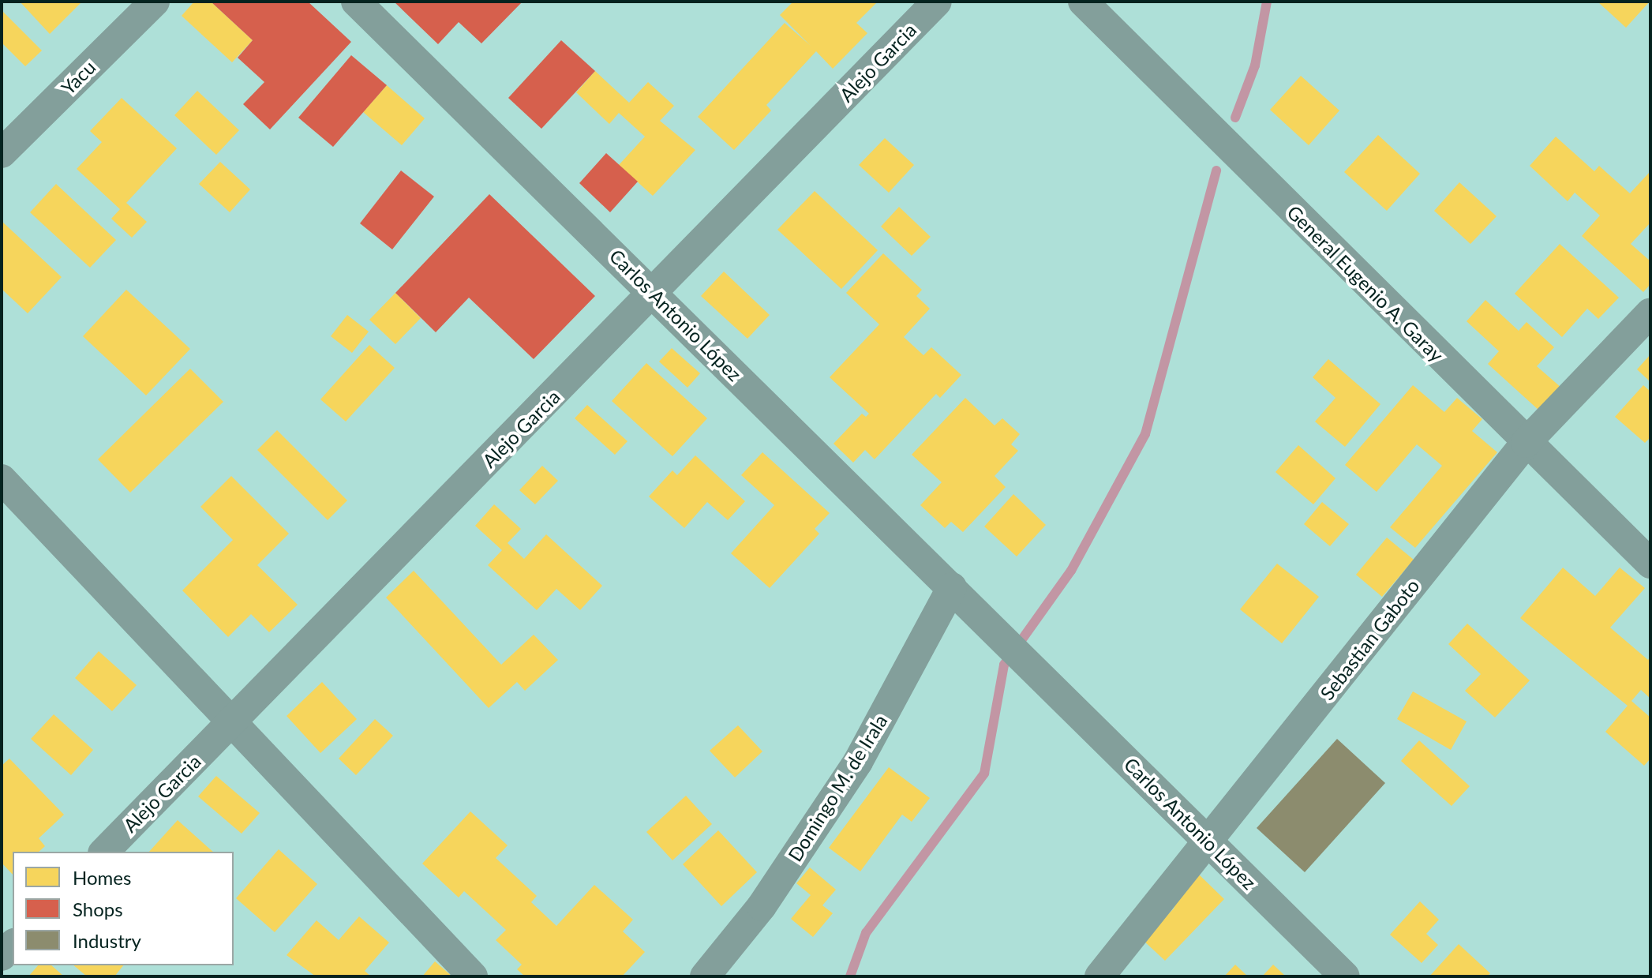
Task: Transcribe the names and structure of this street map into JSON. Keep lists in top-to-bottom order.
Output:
{
  "streets": {
    "street": [
      "Alejo Garcia",
      "Yacu",
      "General Eugenio A. Garay",
      "Carlos Antonio López",
      "Sebastian Gaboto",
      "Domingo M. de Irala"
    ]
  },
  "crossings": [
    ["Alejo Garcia", "Carlos Antonio López"],
    ["General Eugenio A. Garay", "Sebastian Gaboto"],
    ["Carlos Antonio López", "Sebastian Gaboto"],
    ["Carlos Antonio López", "Domingo M. de Irala"]
  ],
  "legend": ["Homes", "Shops", "Industry"]
}
